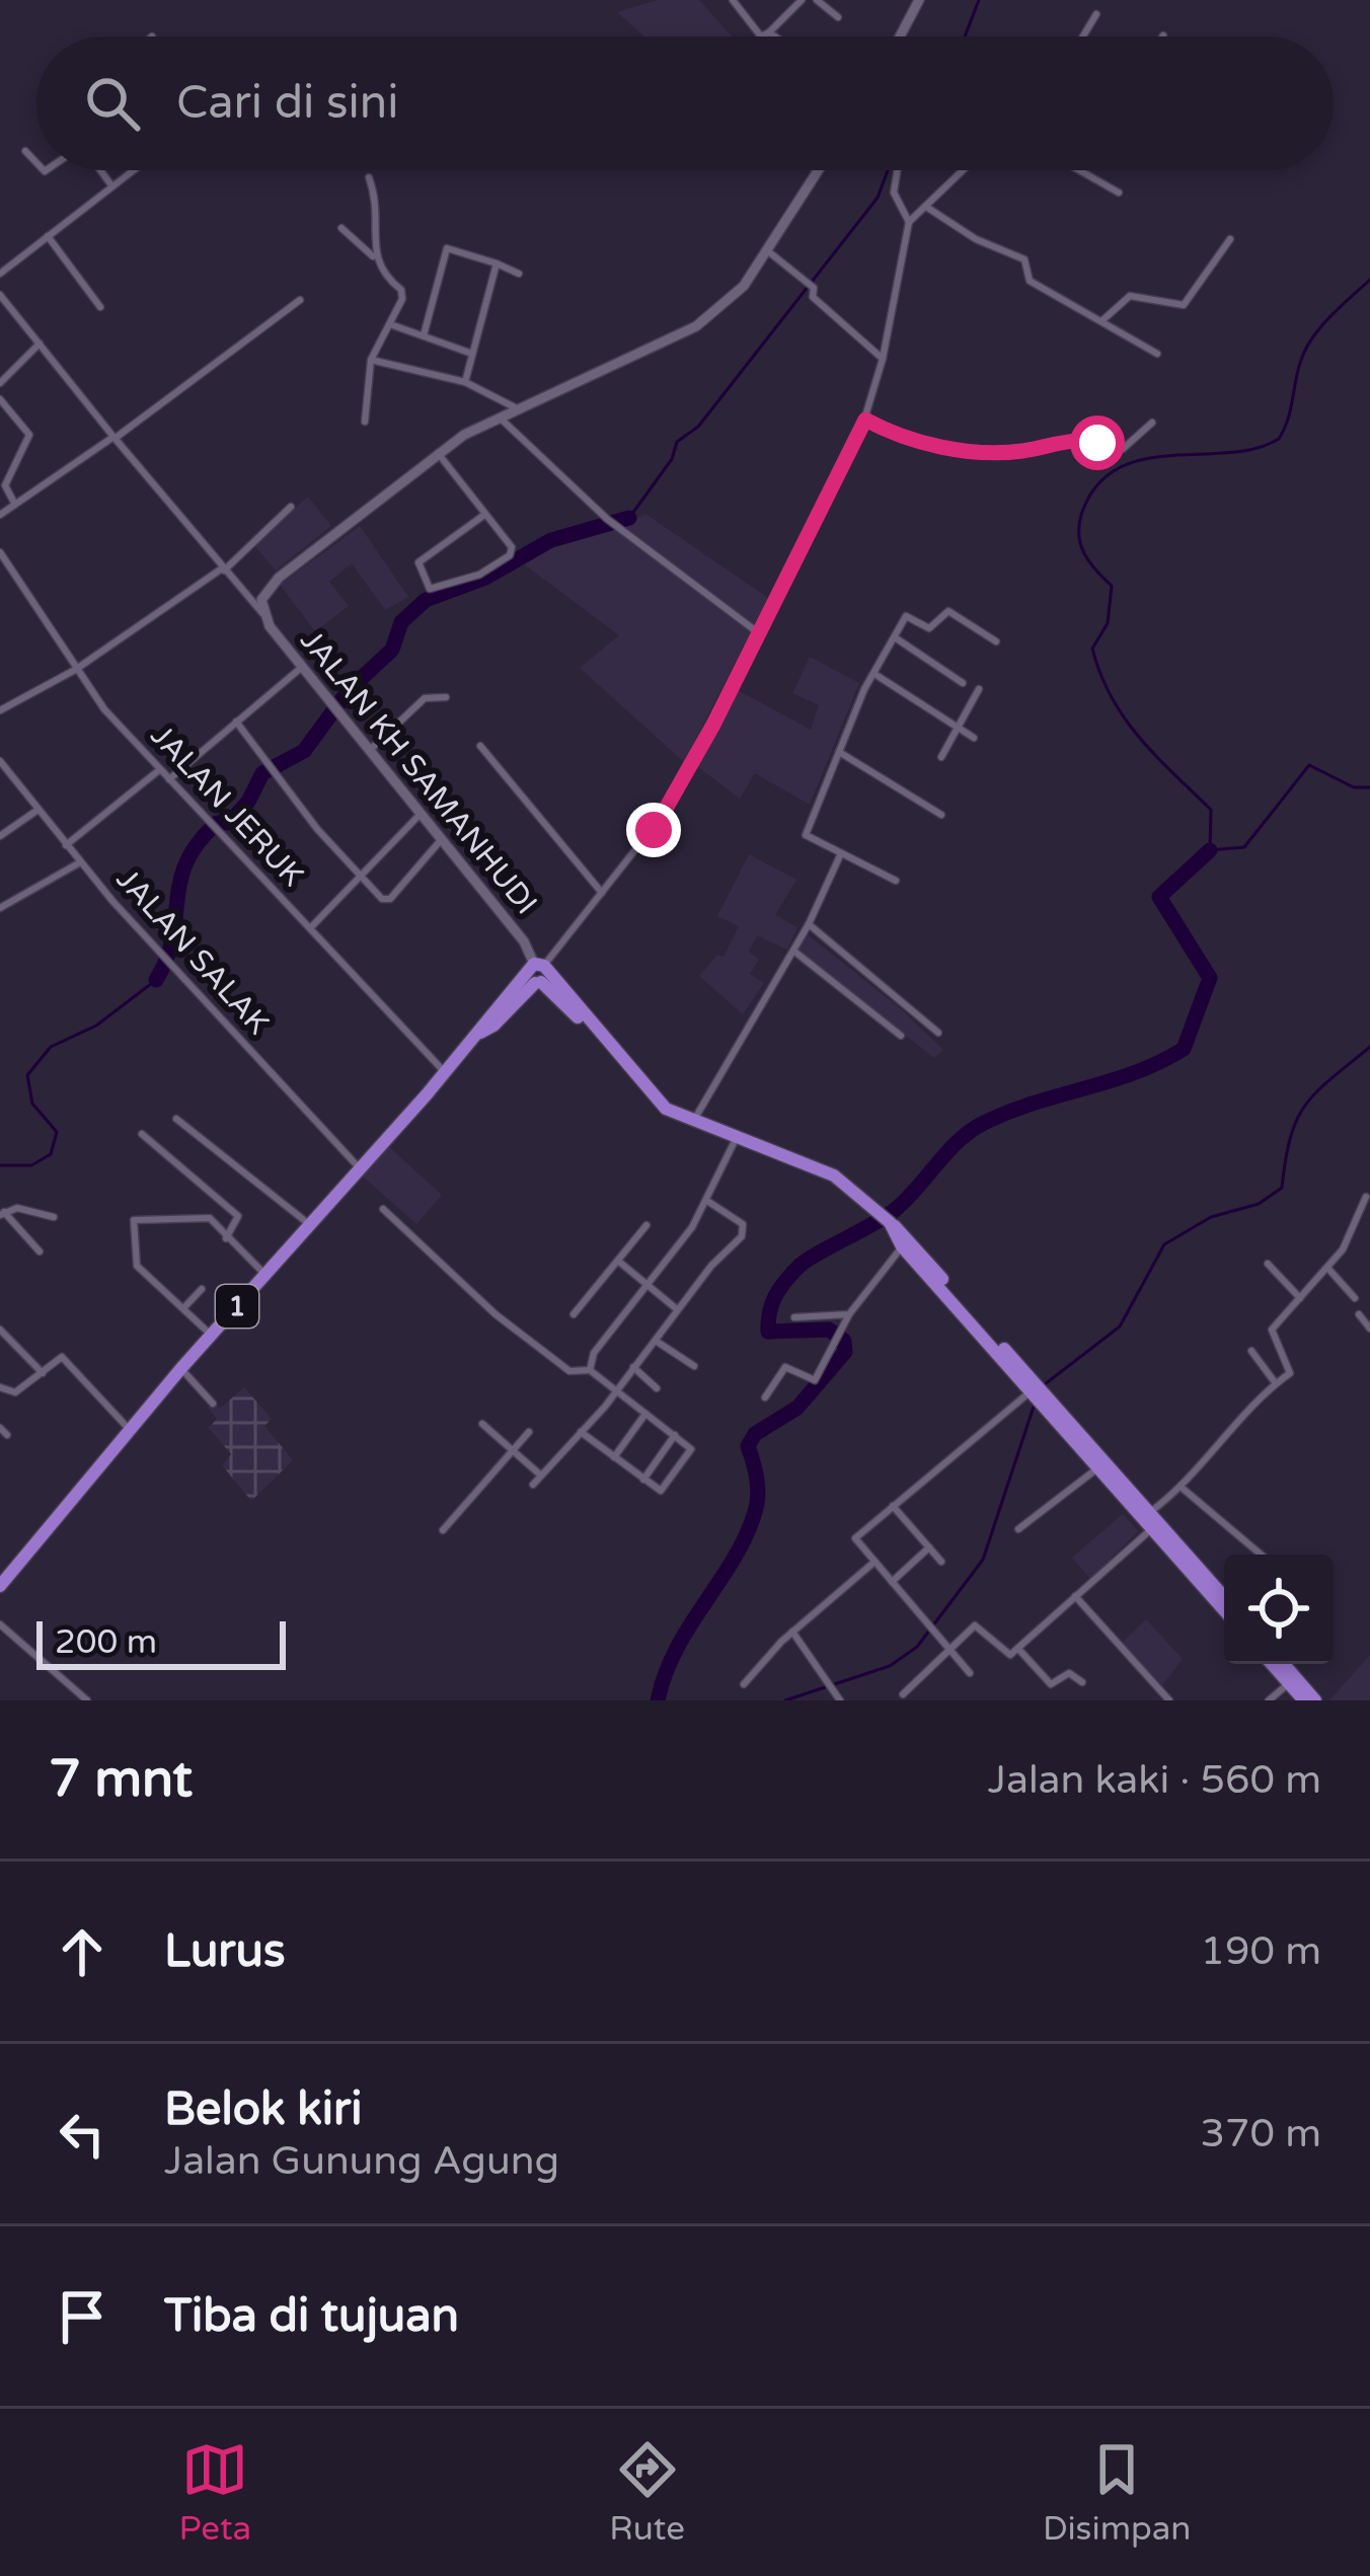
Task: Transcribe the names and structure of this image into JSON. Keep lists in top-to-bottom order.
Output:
{
  "streets": {
    "highway": ["1"],
    "main road": ["JALAN KH SAMANHUDI"],
    "street": ["JALAN JERUK", "JALAN SALAK"]
  },
  "crossings": [
    ["JALAN KH SAMANHUDI", "1"],
    ["JALAN JERUK", "1"],
    ["JALAN SALAK", "1"]
  ],
  "scale_bar": "200 m",
  "page": {
    "search": "Cari di sini",
    "scale": "200 m",
    "heading": ["7 mnt", "Jalan kaki · 560 m"],
    "list": [
      ["Lurus", "190 m"],
      ["Belok kiri", "Jalan Gunung Agung", "370 m"],
      "Tiba di tujuan"
    ],
    "nav": ["Peta", "Rute", "Disimpan"]
  }
}
